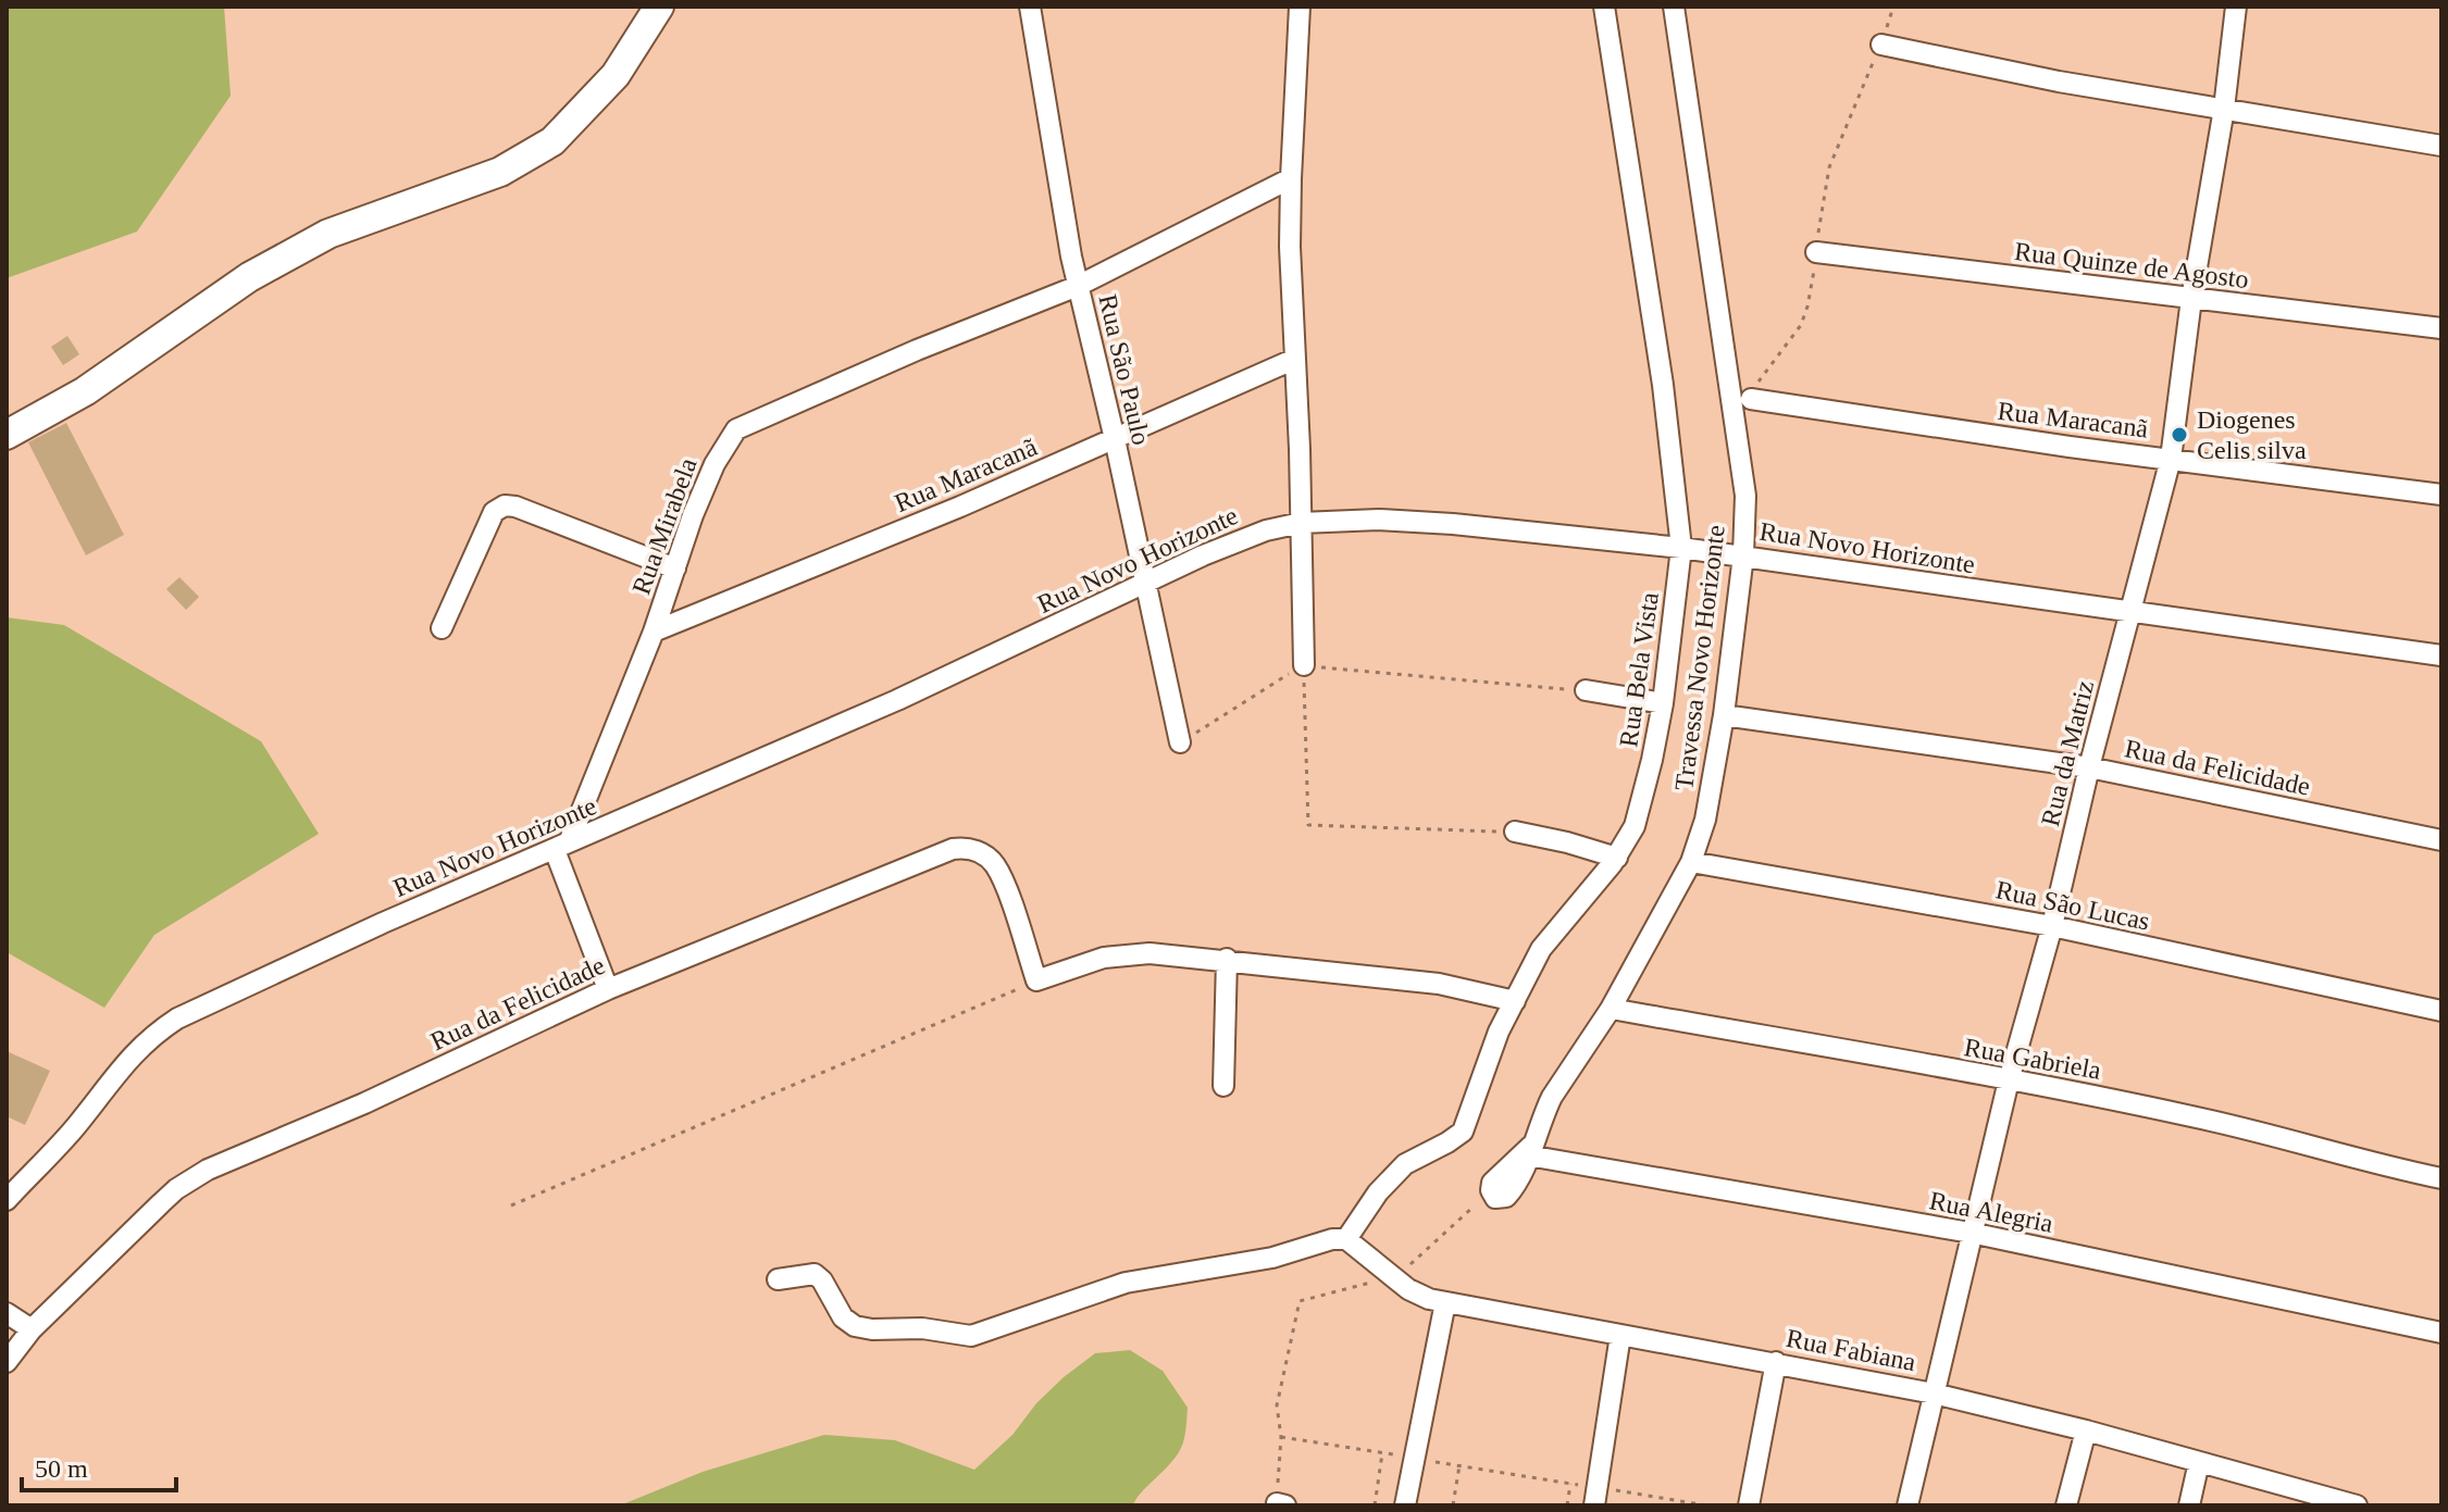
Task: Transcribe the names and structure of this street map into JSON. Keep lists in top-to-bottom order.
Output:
{
  "streets": {
    "street": [
      "Rua Quinze de Agosto",
      "Rua São Paulo",
      "Rua Maracanã",
      "Rua Mirabela",
      "Rua Novo Horizonte",
      "Travessa Novo Horizonte",
      "Rua Bela Vista",
      "Rua da Matriz",
      "Rua da Felicidade",
      "Rua São Lucas",
      "Rua Gabriela",
      "Rua Alegria",
      "Rua Fabiana"
    ]
  },
  "crossings": [
    ["Rua Quinze de Agosto", "Rua da Matriz"],
    ["Rua São Paulo", "Rua Maracanã"],
    ["Rua São Paulo", "Rua Mirabela"],
    ["Rua São Paulo", "Rua Novo Horizonte"],
    ["Rua Maracanã", "Rua Mirabela"],
    ["Rua Maracanã", "Rua da Matriz"],
    ["Rua Mirabela", "Rua Novo Horizonte"],
    ["Rua Novo Horizonte", "Travessa Novo Horizonte"],
    ["Rua Novo Horizonte", "Rua Bela Vista"],
    ["Rua Novo Horizonte", "Rua da Matriz"],
    ["Travessa Novo Horizonte", "Rua da Felicidade"],
    ["Travessa Novo Horizonte", "Rua São Lucas"],
    ["Travessa Novo Horizonte", "Rua Gabriela"],
    ["Travessa Novo Horizonte", "Rua Alegria"],
    ["Rua Bela Vista", "Rua Fabiana"],
    ["Rua da Matriz", "Rua da Felicidade"],
    ["Rua da Matriz", "Rua São Lucas"],
    ["Rua da Matriz", "Rua Gabriela"],
    ["Rua da Matriz", "Rua Alegria"],
    ["Rua da Matriz", "Rua Fabiana"]
  ],
  "places": ["Diogenes Celis silva"],
  "scale_bar": "50 m"
}
